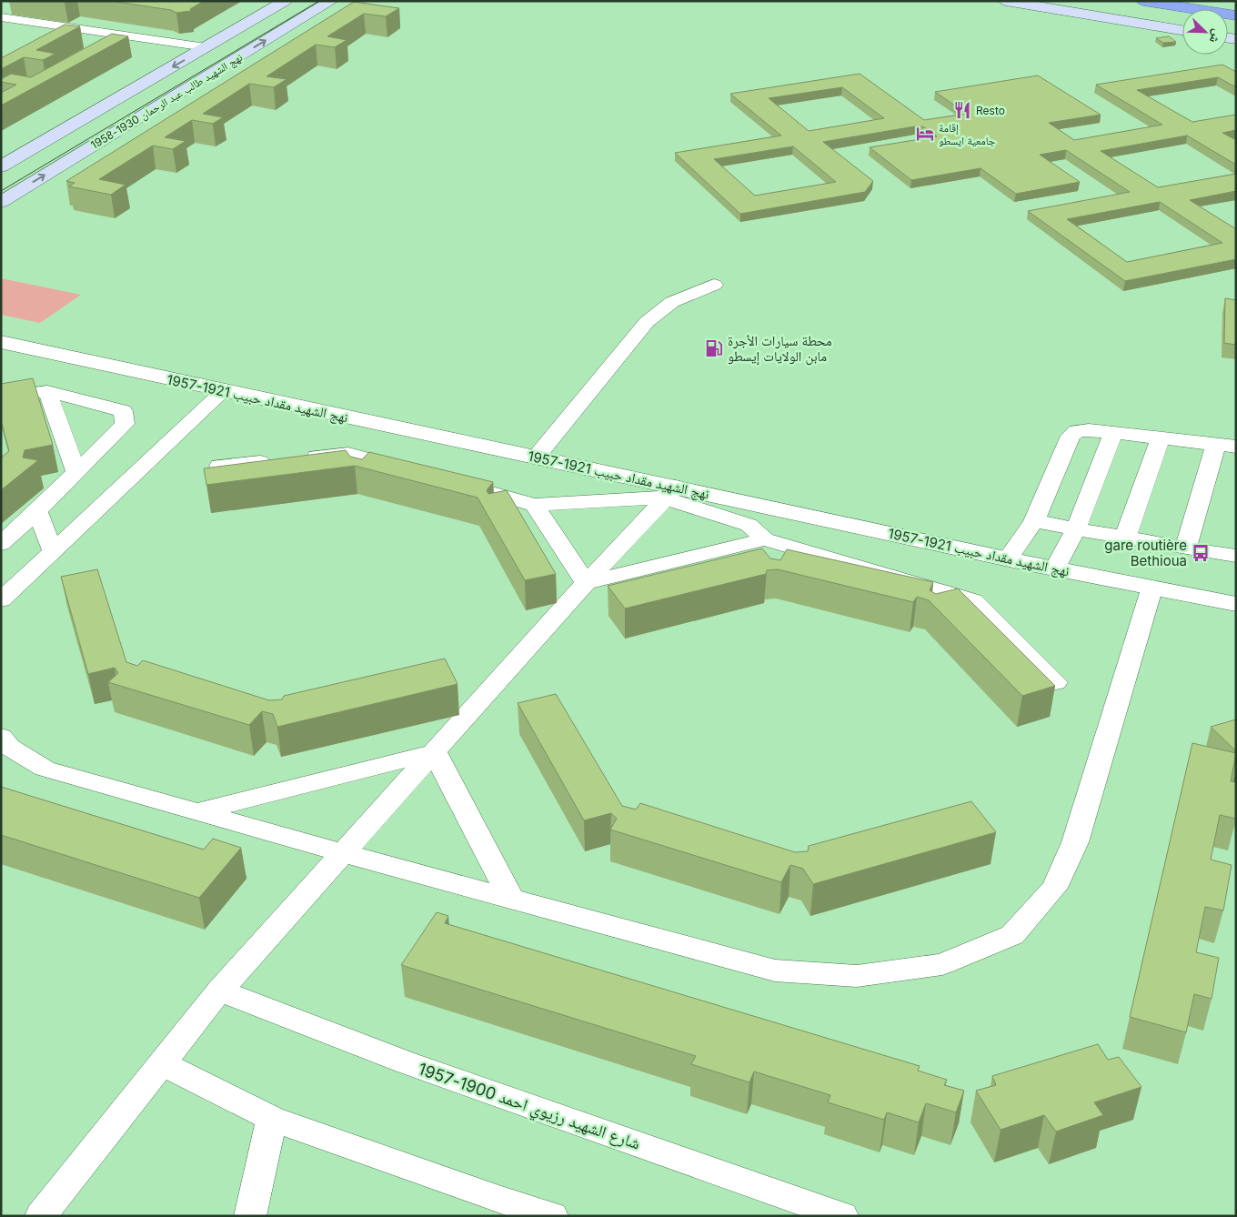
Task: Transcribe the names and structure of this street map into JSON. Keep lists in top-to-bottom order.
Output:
{
  "streets": {
    "main road": ["نهج الشهيد طالب عبد الرحمان 1930-1958"],
    "street": ["نهج الشهيد مقداد حبيب 1921-1957", "شارع الشهيد رزيوي احمد 1900-1957"]
  },
  "places": {
    "restaurant": ["Resto"],
    "hotel": ["إقامة جامعية ايسطو"],
    "fuel station": ["محطة سيارات الأجرة مابن الولايات إيسطو"],
    "bus stop": ["gare routière Bethioua"]
  },
  "north": "bottom right"
}
